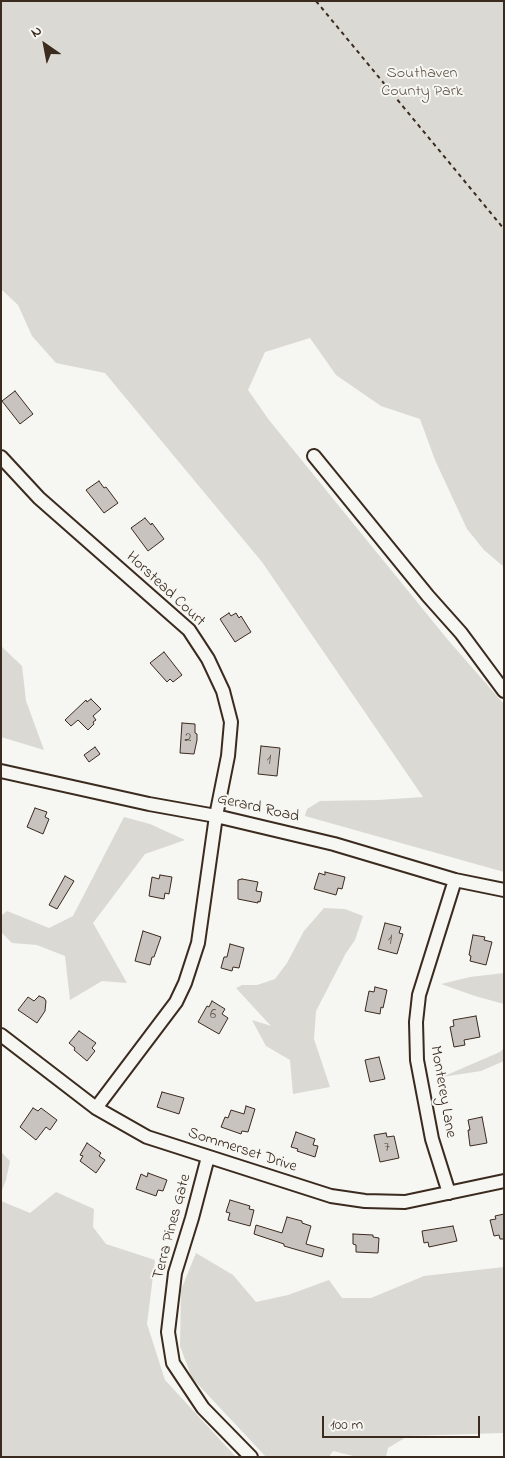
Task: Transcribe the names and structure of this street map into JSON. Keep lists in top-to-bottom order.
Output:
{
  "streets": {
    "street": [
      "Horstead Court",
      "Gerard Road",
      "Monterey Lane",
      "Sommerset Drive",
      "Terra Pines Gate"
    ]
  },
  "crossings": [
    ["Horstead Court", "Gerard Road"],
    ["Horstead Court", "Sommerset Drive"],
    ["Gerard Road", "Monterey Lane"],
    ["Monterey Lane", "Sommerset Drive"],
    ["Sommerset Drive", "Terra Pines Gate"]
  ],
  "parks": ["Southaven County Park"],
  "house_numbers": [
    "2",
    "1",
    "1",
    "6",
    "7"
  ],
  "scale_bar": "100 m",
  "north": "top left"
}
